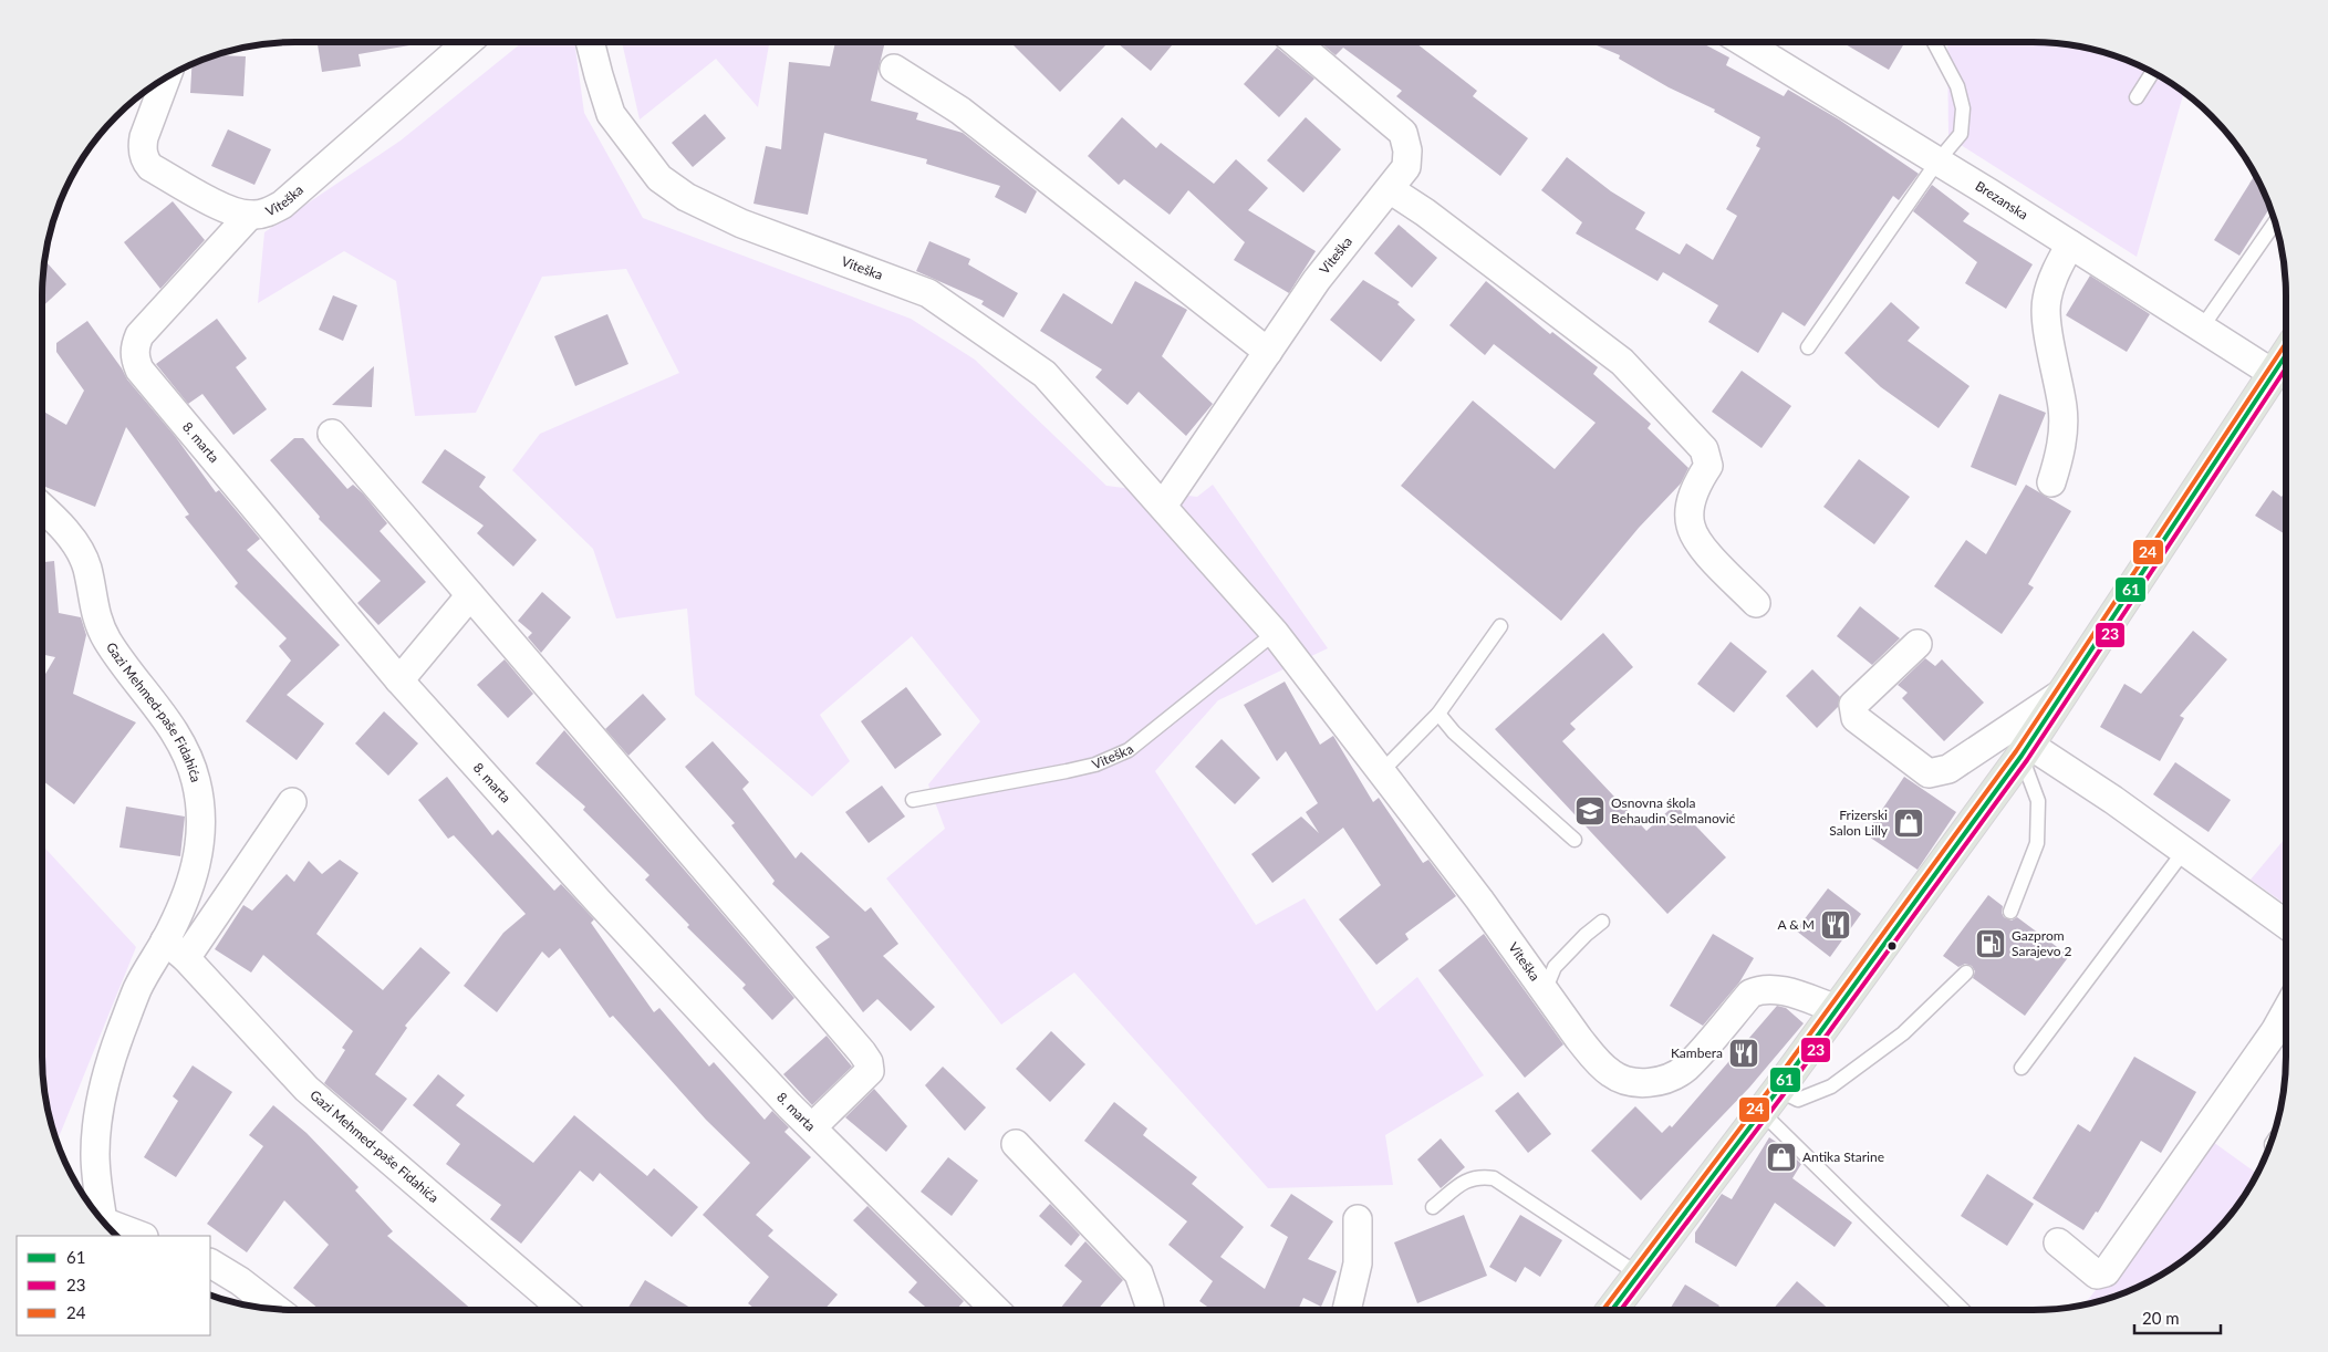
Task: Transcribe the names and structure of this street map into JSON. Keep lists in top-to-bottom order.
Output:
{
  "streets": {
    "street": [
      "Viteška",
      "Brezanska",
      "8. marta",
      "Gazi Mehmed-paše Fidahića"
    ]
  },
  "crossings": [
    ["Viteška", "8. marta"]
  ],
  "places": {
    "school or university": ["Osnovna śkola Behaudin Selmanović"],
    "shop": ["Frizerski Salon Lilly", "Antika Starine"],
    "restaurant": ["A & M", "Kambera"],
    "fuel station": ["Gazprom Sarajevo 2"]
  },
  "lines": ["transit line 24", "transit line 61", "transit line 23"],
  "legend": ["61", "23", "24"],
  "scale_bar": "20 m"
}
